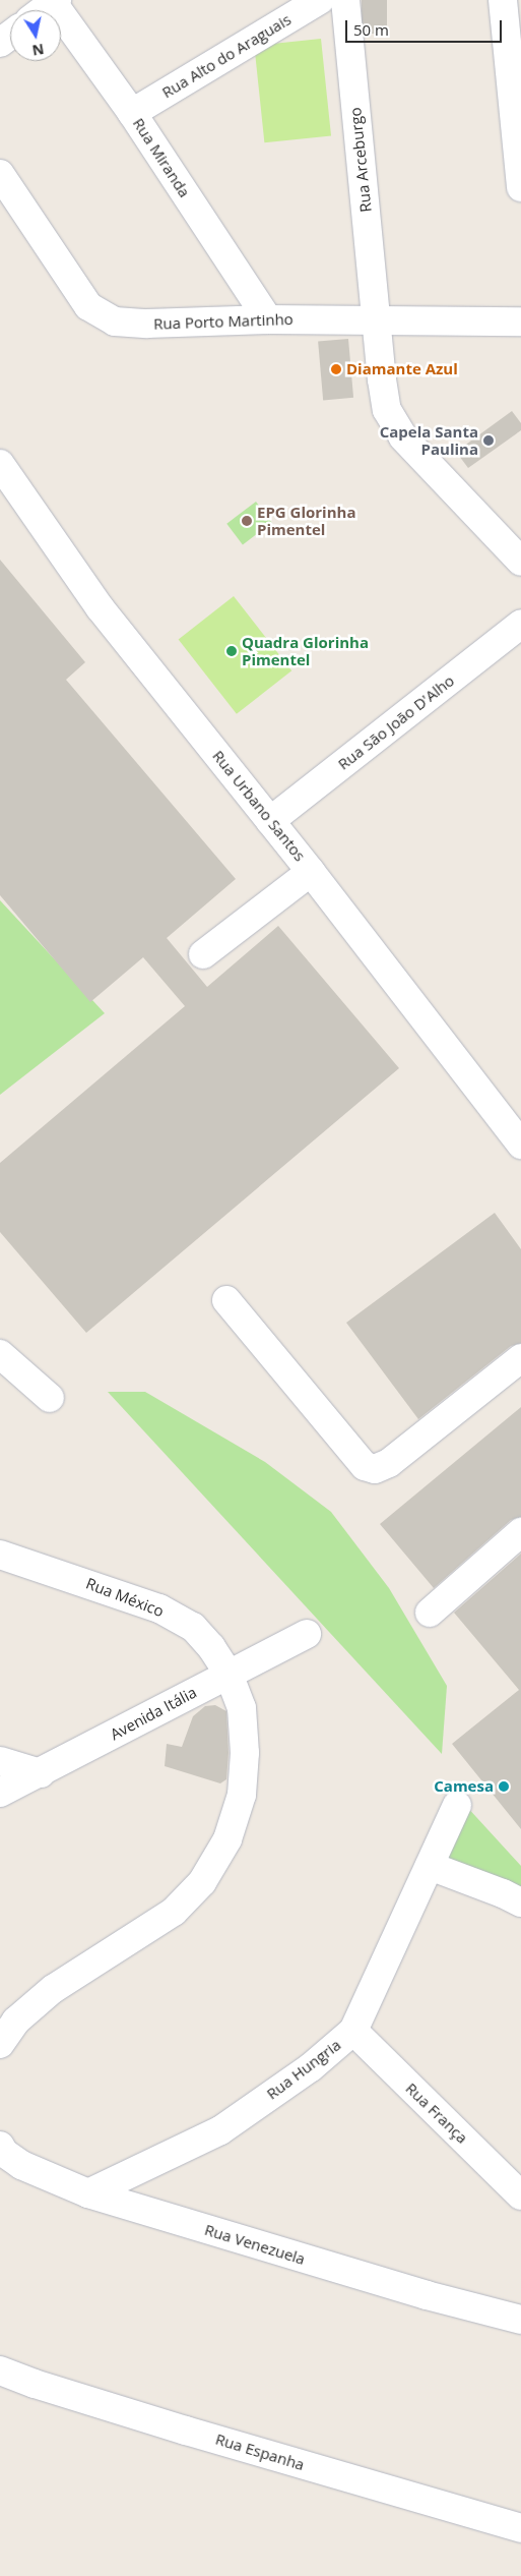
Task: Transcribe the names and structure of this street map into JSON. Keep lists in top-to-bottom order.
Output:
{
  "streets": {
    "street": [
      "Rua Alto do Araguais",
      "Rua Miranda",
      "Rua Arceburgo",
      "Rua Porto Martinho",
      "Rua São João D'Alho",
      "Rua Urbano Santos",
      "Rua México",
      "Avenida Itália",
      "Rua Hungria",
      "Rua França",
      "Rua Venezuela",
      "Rua Espanha"
    ]
  },
  "crossings": [
    ["Rua Alto do Araguais", "Rua Miranda"],
    ["Rua Miranda", "Rua Porto Martinho"],
    ["Rua Arceburgo", "Rua Porto Martinho"],
    ["Rua São João D'Alho", "Rua Urbano Santos"],
    ["Rua México", "Avenida Itália"],
    ["Rua Hungria", "Rua França"],
    ["Rua Hungria", "Rua Venezuela"]
  ],
  "places": [
    "Diamante Azul",
    "Capela Santa Paulina",
    "EPG Glorinha Pimentel",
    "Quadra Glorinha Pimentel",
    "Camesa"
  ],
  "scale_bar": "50 m",
  "north": "bottom"
}
